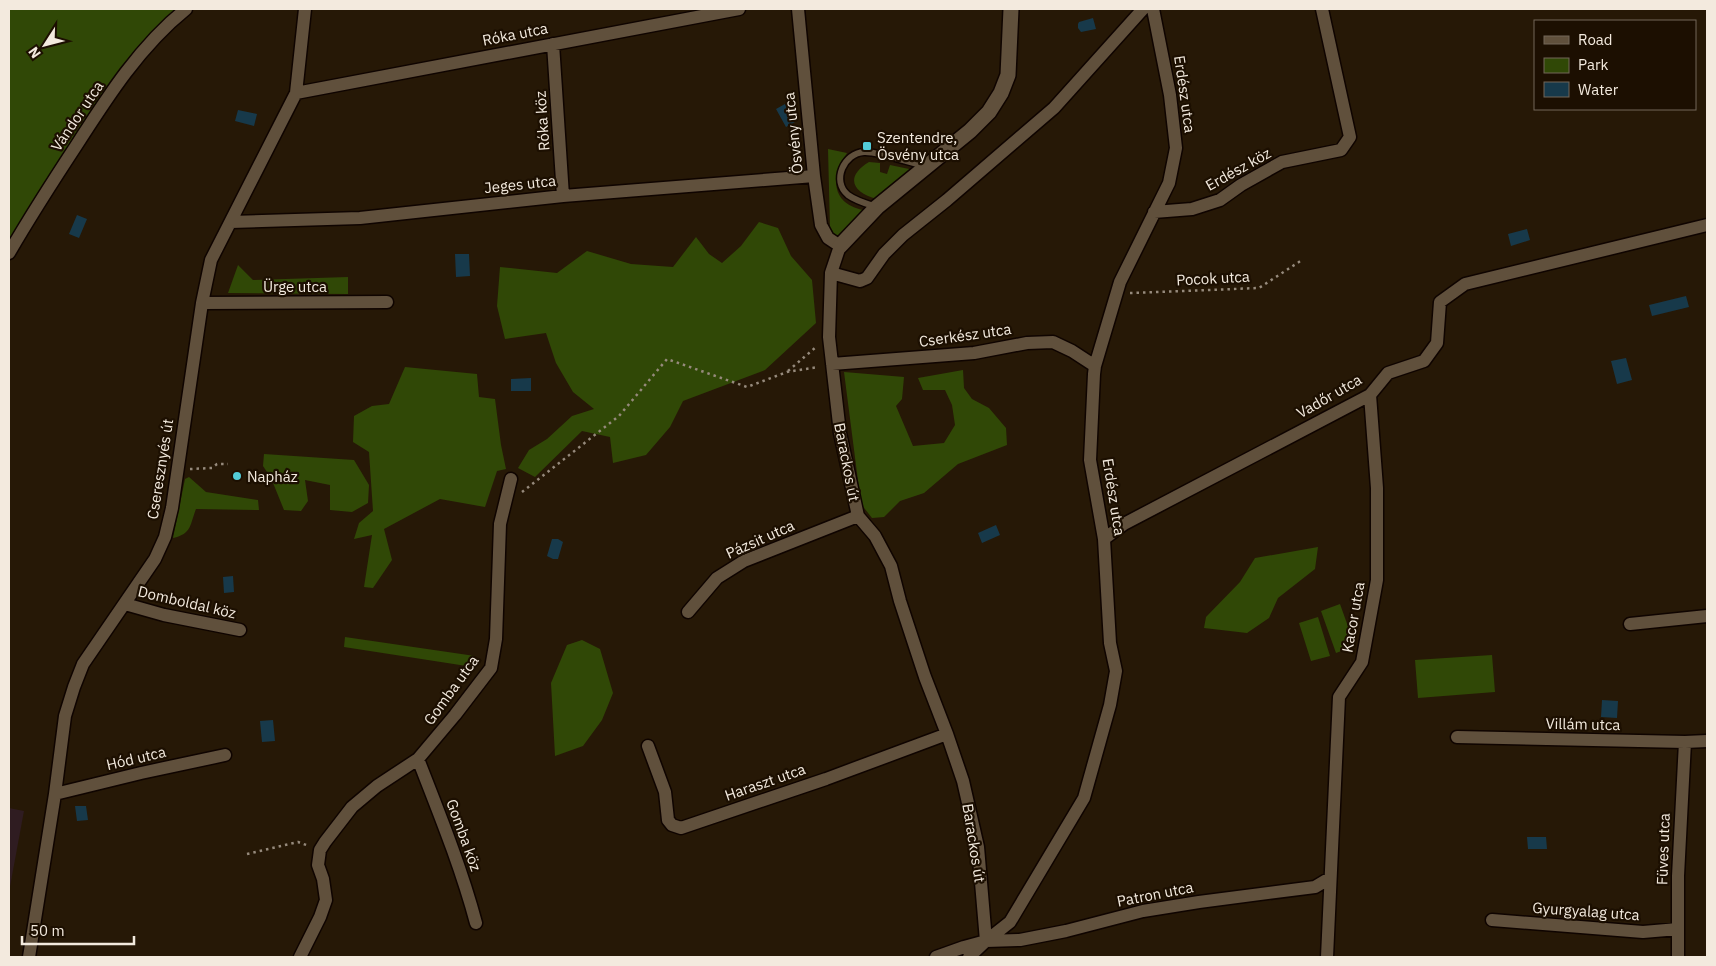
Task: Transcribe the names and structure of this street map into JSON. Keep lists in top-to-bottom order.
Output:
{
  "streets": {
    "street": [
      "Róka utca",
      "Erdész utca",
      "Vándor utca",
      "Róka köz",
      "Ösvény utca",
      "Erdész köz",
      "Jeges utca",
      "Ürge utca",
      "Cserkész utca",
      "Vadőr utca",
      "Barackos út",
      "Cseresznyés út",
      "Pázsit utca",
      "Domboldal köz",
      "Kacor utca",
      "Gomba utca",
      "Villám utca",
      "Hód utca",
      "Haraszt utca",
      "Gomba köz",
      "Füves utca",
      "Patron utca",
      "Gyurgyalag utca"
    ],
    "path": ["Pocok utca"]
  },
  "crossings": [
    ["Róka utca", "Róka köz"],
    ["Róka utca", "Cseresznyés út"],
    ["Erdész utca", "Erdész köz"],
    ["Erdész utca", "Pocok utca"],
    ["Erdész utca", "Cserkész utca"],
    ["Erdész utca", "Vadőr utca"],
    ["Erdész utca", "Barackos út"],
    ["Erdész utca", "Patron utca"],
    ["Róka köz", "Jeges utca"],
    ["Ösvény utca", "Jeges utca"],
    ["Ösvény utca", "Barackos út"],
    ["Jeges utca", "Cseresznyés út"],
    ["Ürge utca", "Cseresznyés út"],
    ["Cserkész utca", "Barackos út"],
    ["Vadőr utca", "Kacor utca"],
    ["Barackos út", "Pázsit utca"],
    ["Barackos út", "Haraszt utca"],
    ["Barackos út", "Patron utca"],
    ["Cseresznyés út", "Domboldal köz"],
    ["Cseresznyés út", "Hód utca"],
    ["Kacor utca", "Patron utca"],
    ["Gomba utca", "Gomba köz"],
    ["Villám utca", "Füves utca"],
    ["Füves utca", "Gyurgyalag utca"]
  ],
  "places": {
    "transit": ["Szentendre, Ösvény utca"],
    "other": ["Napház"]
  },
  "legend": ["Road", "Park", "Water"],
  "scale_bar": "50 m",
  "north": "bottom left"
}
